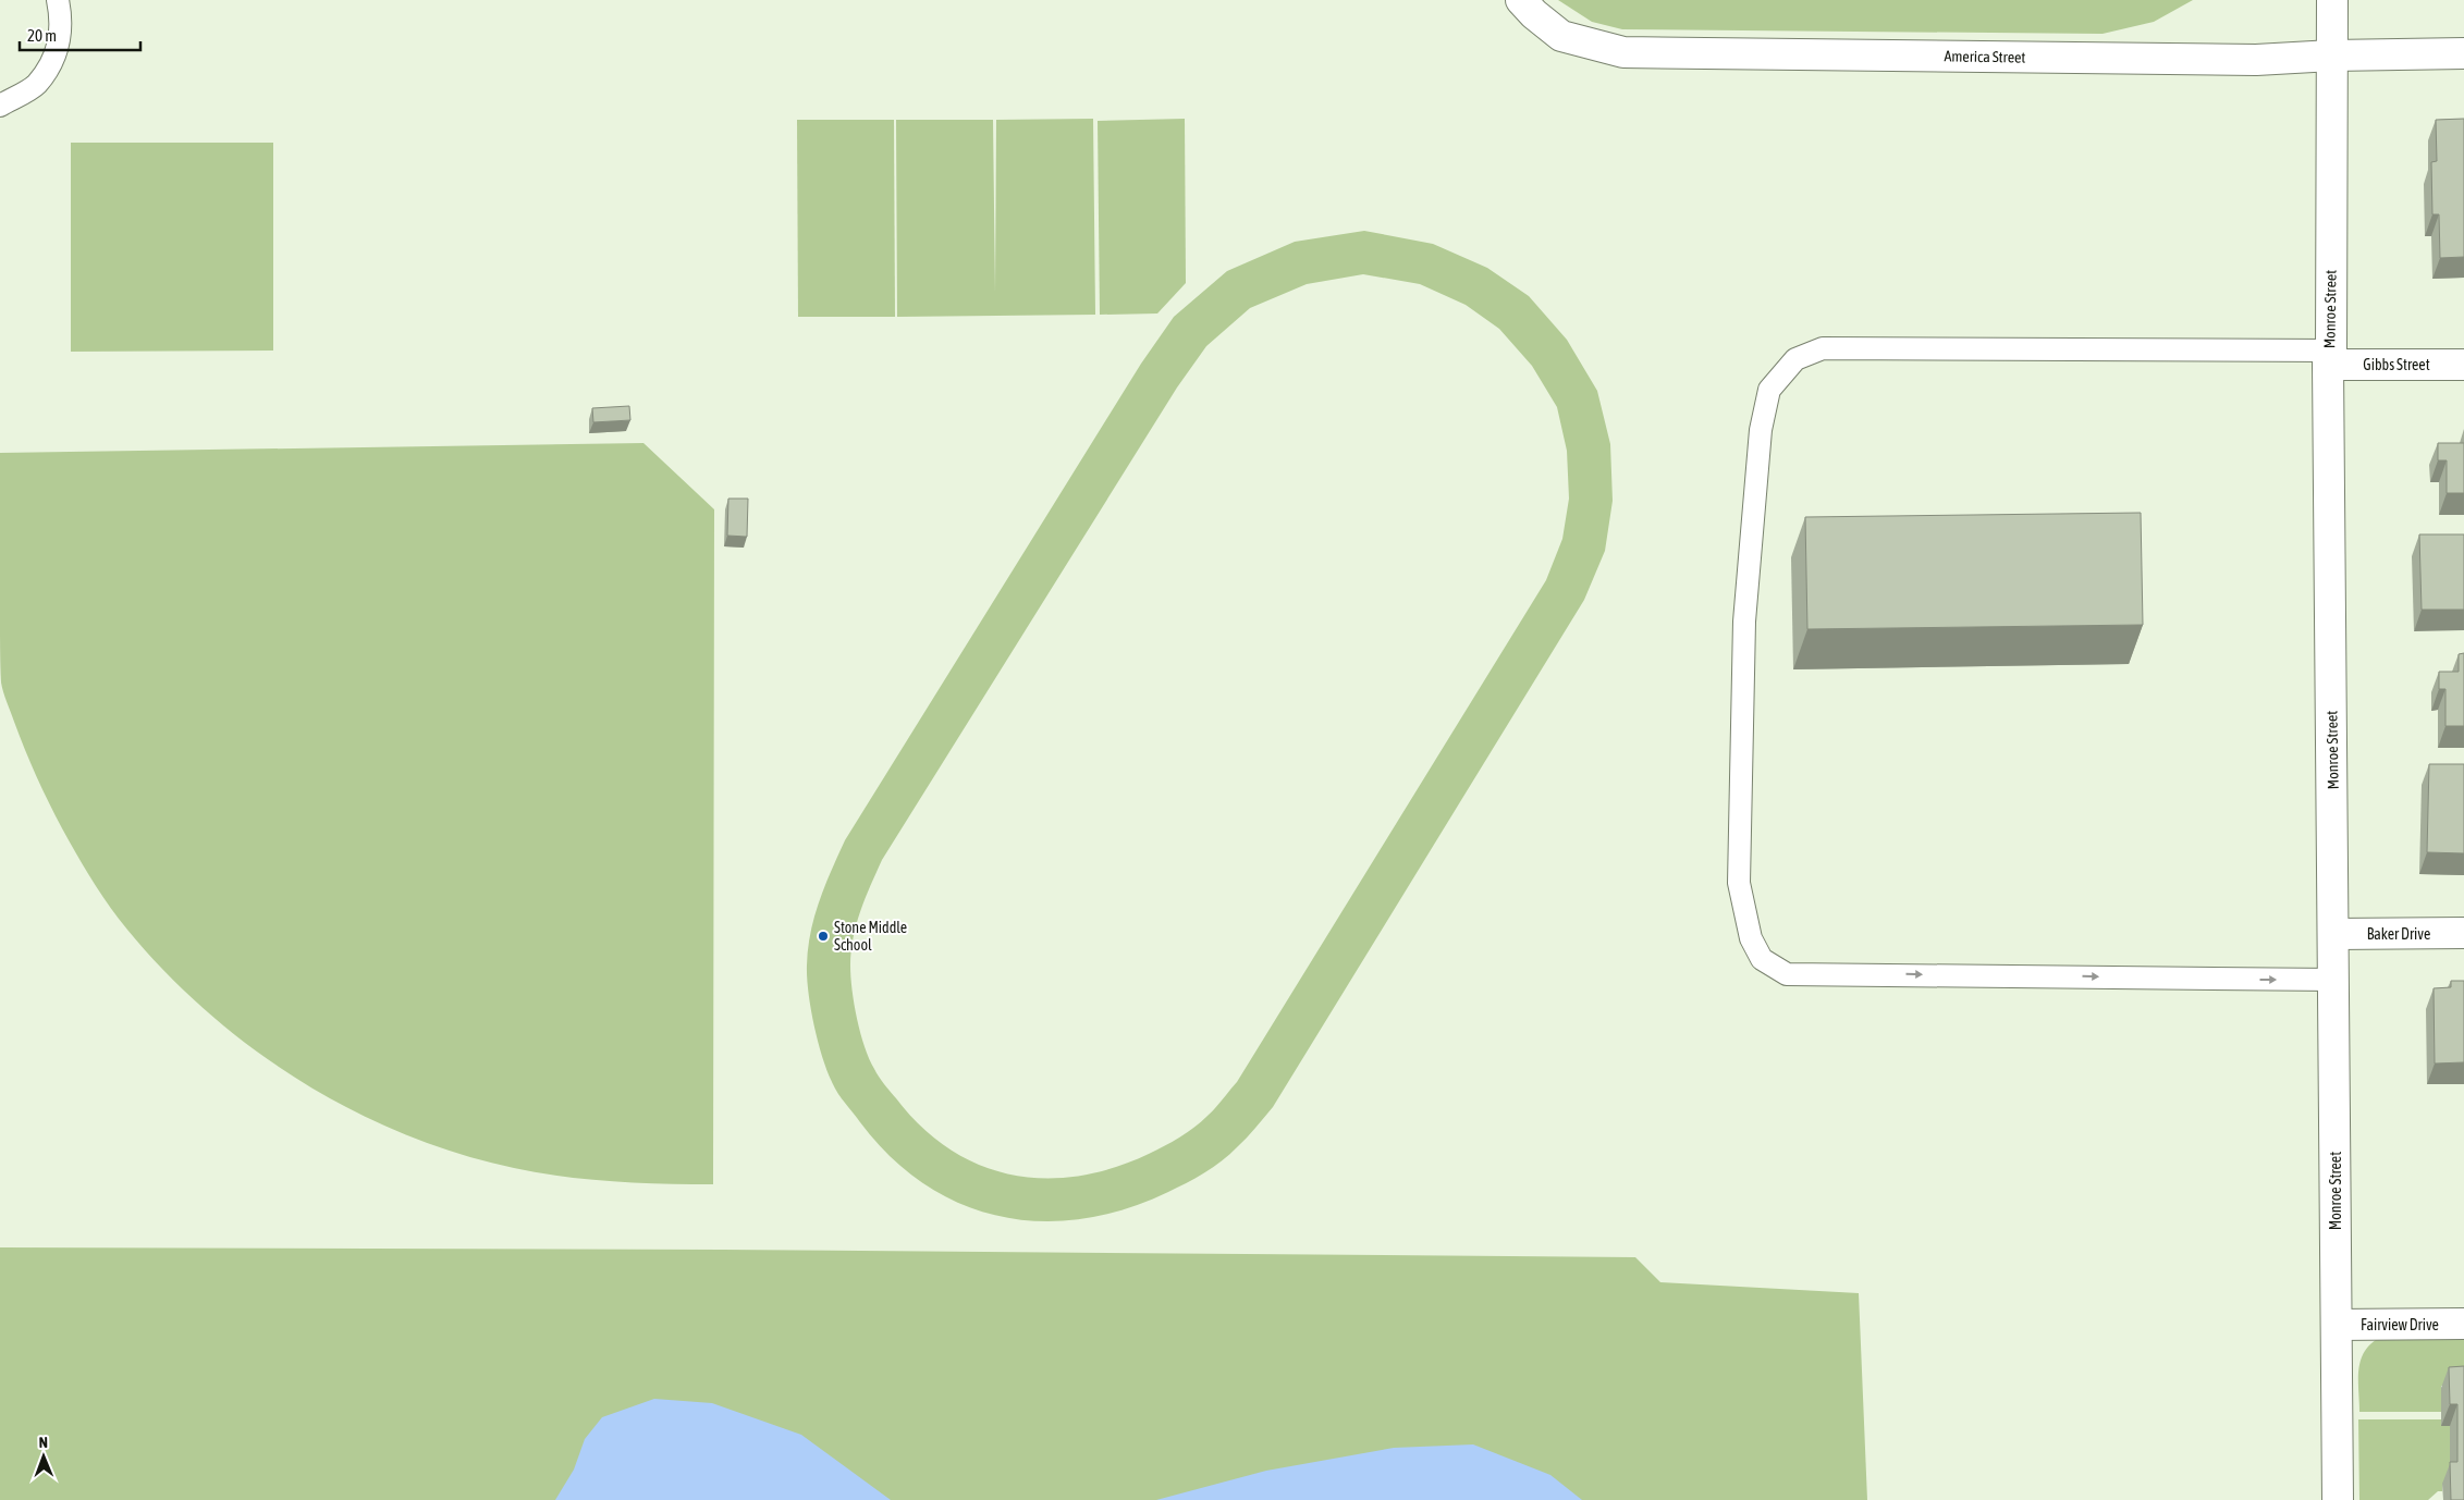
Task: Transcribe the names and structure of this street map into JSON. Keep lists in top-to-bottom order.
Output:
{
  "streets": {
    "street": [
      "America Street",
      "Monroe Street",
      "Gibbs Street",
      "Baker Drive",
      "Fairview Drive"
    ]
  },
  "crossings": [
    ["America Street", "Monroe Street"],
    ["Monroe Street", "Gibbs Street"],
    ["Monroe Street", "Baker Drive"],
    ["Monroe Street", "Fairview Drive"]
  ],
  "places": ["Stone Middle School"],
  "scale_bar": "20 m",
  "north": "top"
}
